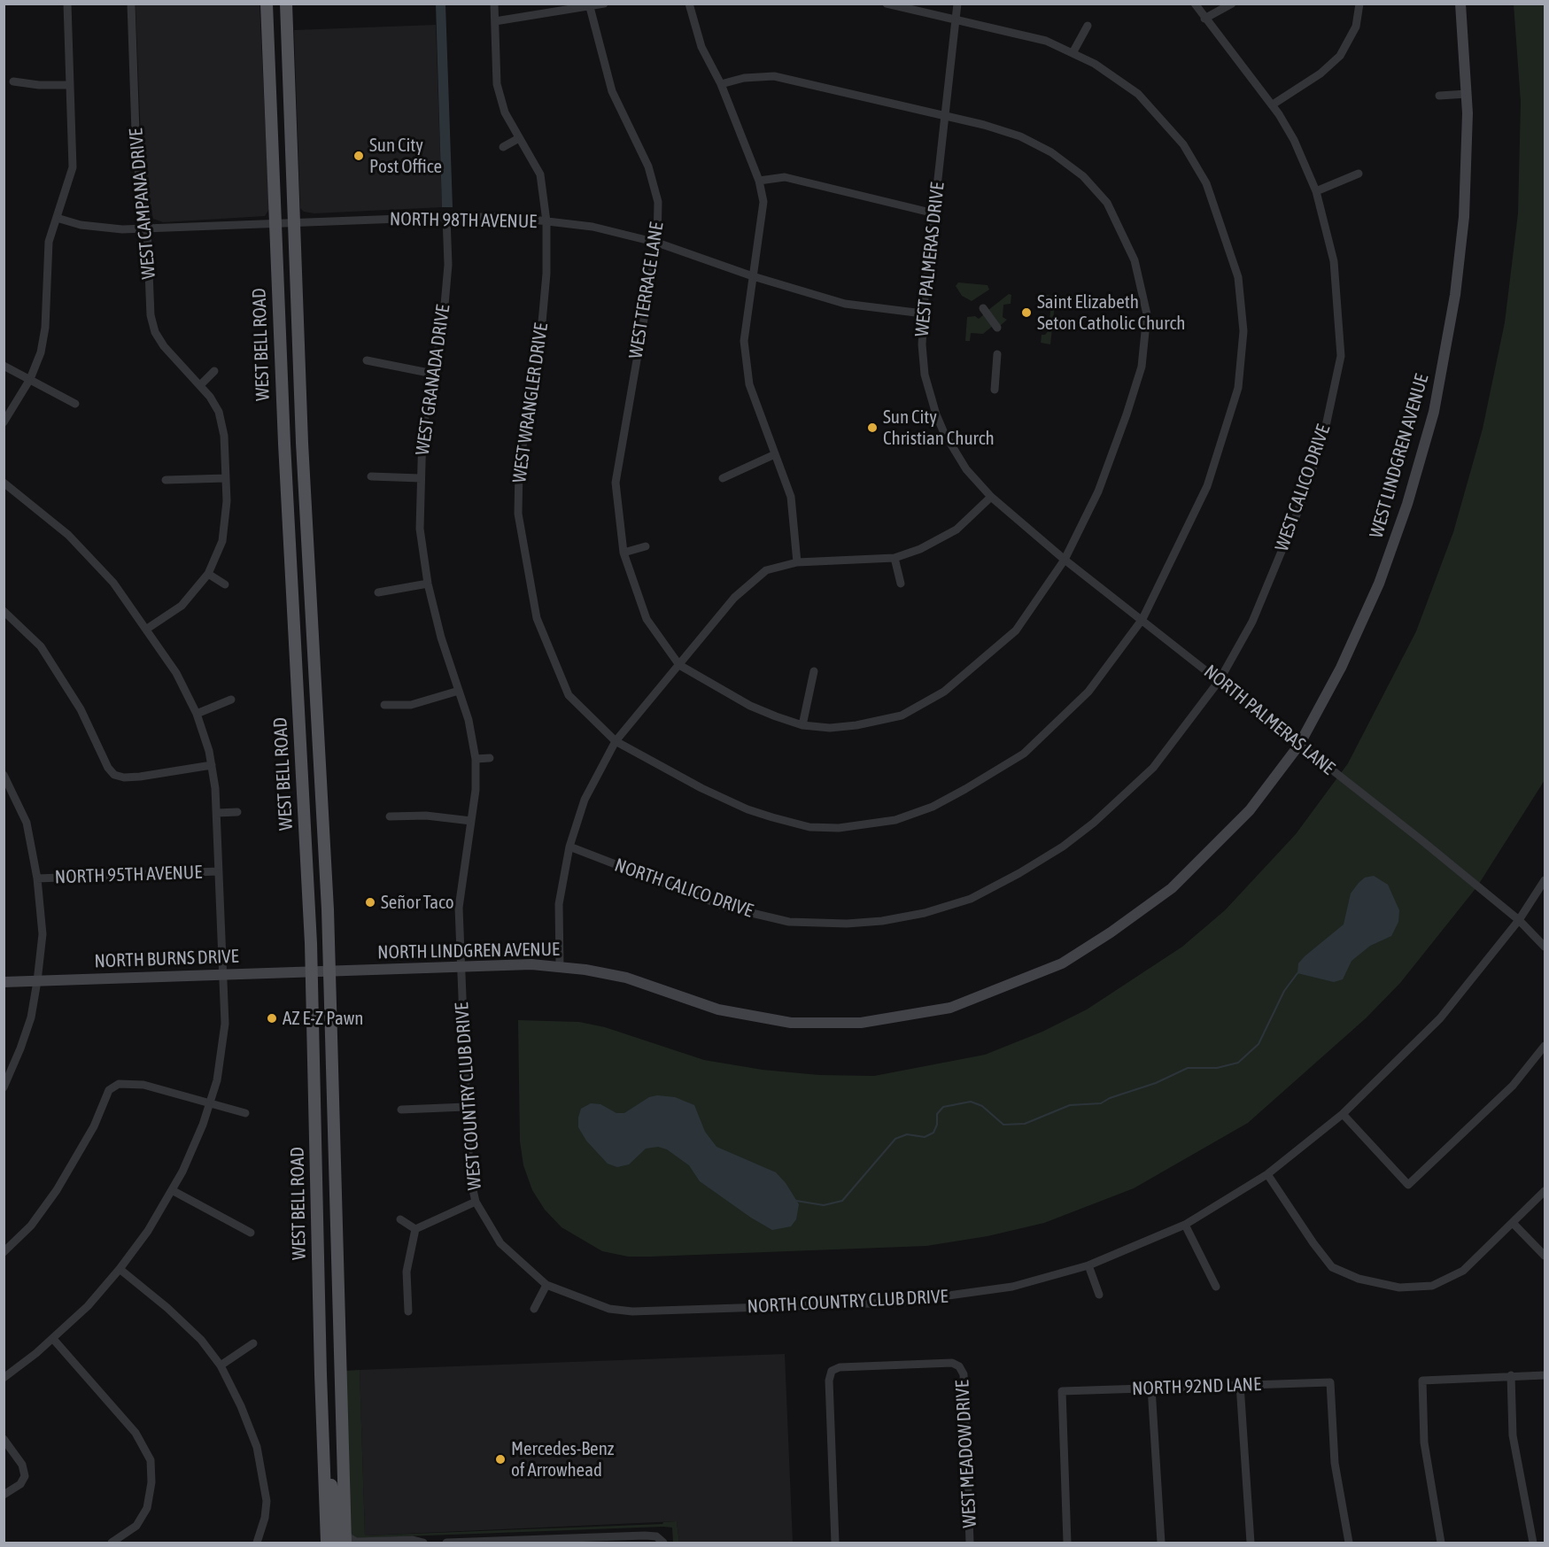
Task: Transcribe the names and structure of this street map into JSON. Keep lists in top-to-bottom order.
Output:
{
  "streets": {
    "main road": ["WEST BELL ROAD"],
    "street": [
      "WEST CAMPANA DRIVE",
      "NORTH 98TH AVENUE",
      "WEST PALMERAS DRIVE",
      "WEST TERRACE LANE",
      "WEST GRANADA DRIVE",
      "WEST WRANGLER DRIVE",
      "WEST LINDGREN AVENUE",
      "WEST CALICO DRIVE",
      "NORTH PALMERAS LANE",
      "NORTH 95TH AVENUE",
      "NORTH CALICO DRIVE",
      "NORTH LINDGREN AVENUE",
      "NORTH BURNS DRIVE",
      "WEST COUNTRY CLUB DRIVE",
      "NORTH COUNTRY CLUB DRIVE",
      "NORTH 92ND LANE",
      "WEST MEADOW DRIVE"
    ]
  },
  "crossings": [
    ["WEST CAMPANA DRIVE", "NORTH 98TH AVENUE"],
    ["NORTH 98TH AVENUE", "WEST PALMERAS DRIVE"],
    ["NORTH 98TH AVENUE", "WEST TERRACE LANE"],
    ["NORTH 98TH AVENUE", "WEST BELL ROAD"],
    ["NORTH 98TH AVENUE", "WEST GRANADA DRIVE"],
    ["NORTH 98TH AVENUE", "WEST WRANGLER DRIVE"],
    ["WEST PALMERAS DRIVE", "WEST WRANGLER DRIVE"],
    ["WEST PALMERAS DRIVE", "NORTH PALMERAS LANE"],
    ["WEST BELL ROAD", "NORTH LINDGREN AVENUE"],
    ["WEST BELL ROAD", "NORTH BURNS DRIVE"],
    ["WEST GRANADA DRIVE", "NORTH LINDGREN AVENUE"],
    ["WEST GRANADA DRIVE", "WEST COUNTRY CLUB DRIVE"],
    ["WEST WRANGLER DRIVE", "NORTH PALMERAS LANE"],
    ["WEST LINDGREN AVENUE", "NORTH PALMERAS LANE"],
    ["WEST LINDGREN AVENUE", "NORTH LINDGREN AVENUE"],
    ["WEST CALICO DRIVE", "NORTH PALMERAS LANE"],
    ["WEST CALICO DRIVE", "NORTH CALICO DRIVE"],
    ["NORTH PALMERAS LANE", "NORTH CALICO DRIVE"],
    ["NORTH PALMERAS LANE", "NORTH LINDGREN AVENUE"],
    ["NORTH PALMERAS LANE", "NORTH COUNTRY CLUB DRIVE"],
    ["NORTH LINDGREN AVENUE", "NORTH BURNS DRIVE"],
    ["NORTH LINDGREN AVENUE", "WEST COUNTRY CLUB DRIVE"],
    ["WEST COUNTRY CLUB DRIVE", "NORTH COUNTRY CLUB DRIVE"]
  ],
  "places": [
    "Sun City Post Office",
    "Saint Elizabeth Seton Catholic Church",
    "Sun City Christian Church",
    "Señor Taco",
    "AZ E-Z Pawn",
    "Mercedes-Benz of Arrowhead"
  ]
}
